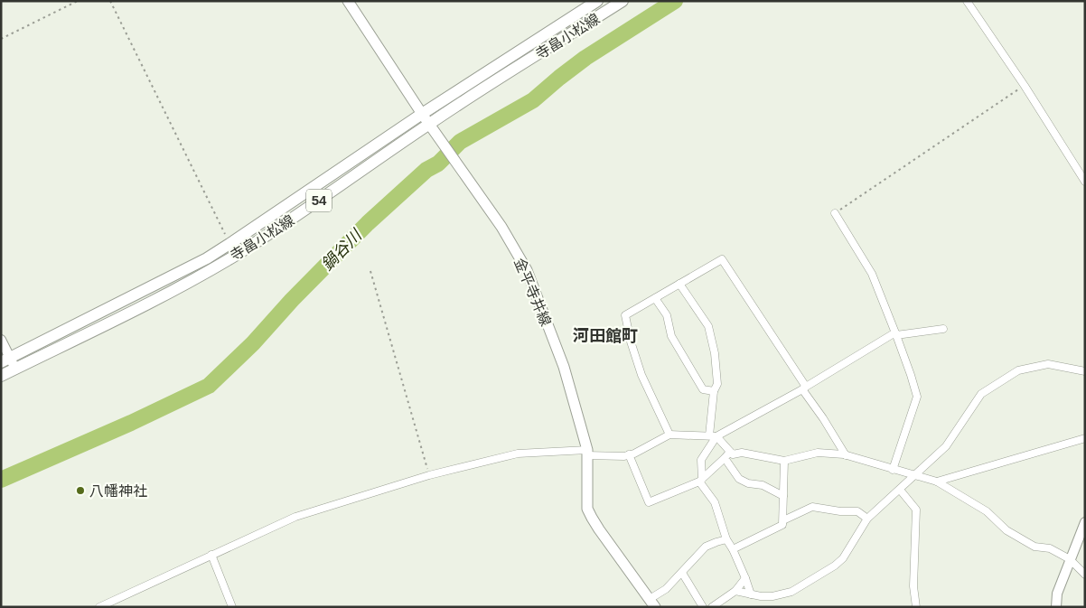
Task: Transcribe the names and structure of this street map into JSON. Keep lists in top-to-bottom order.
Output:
{
  "streets": {
    "main road": ["寺畠小松線", "54", "金平寺井線"]
  },
  "crossings": [
    ["寺畠小松線", "金平寺井線"]
  ],
  "districts": ["河田館町"],
  "water": ["鍋谷川"],
  "places": ["八幡神社"]
}
